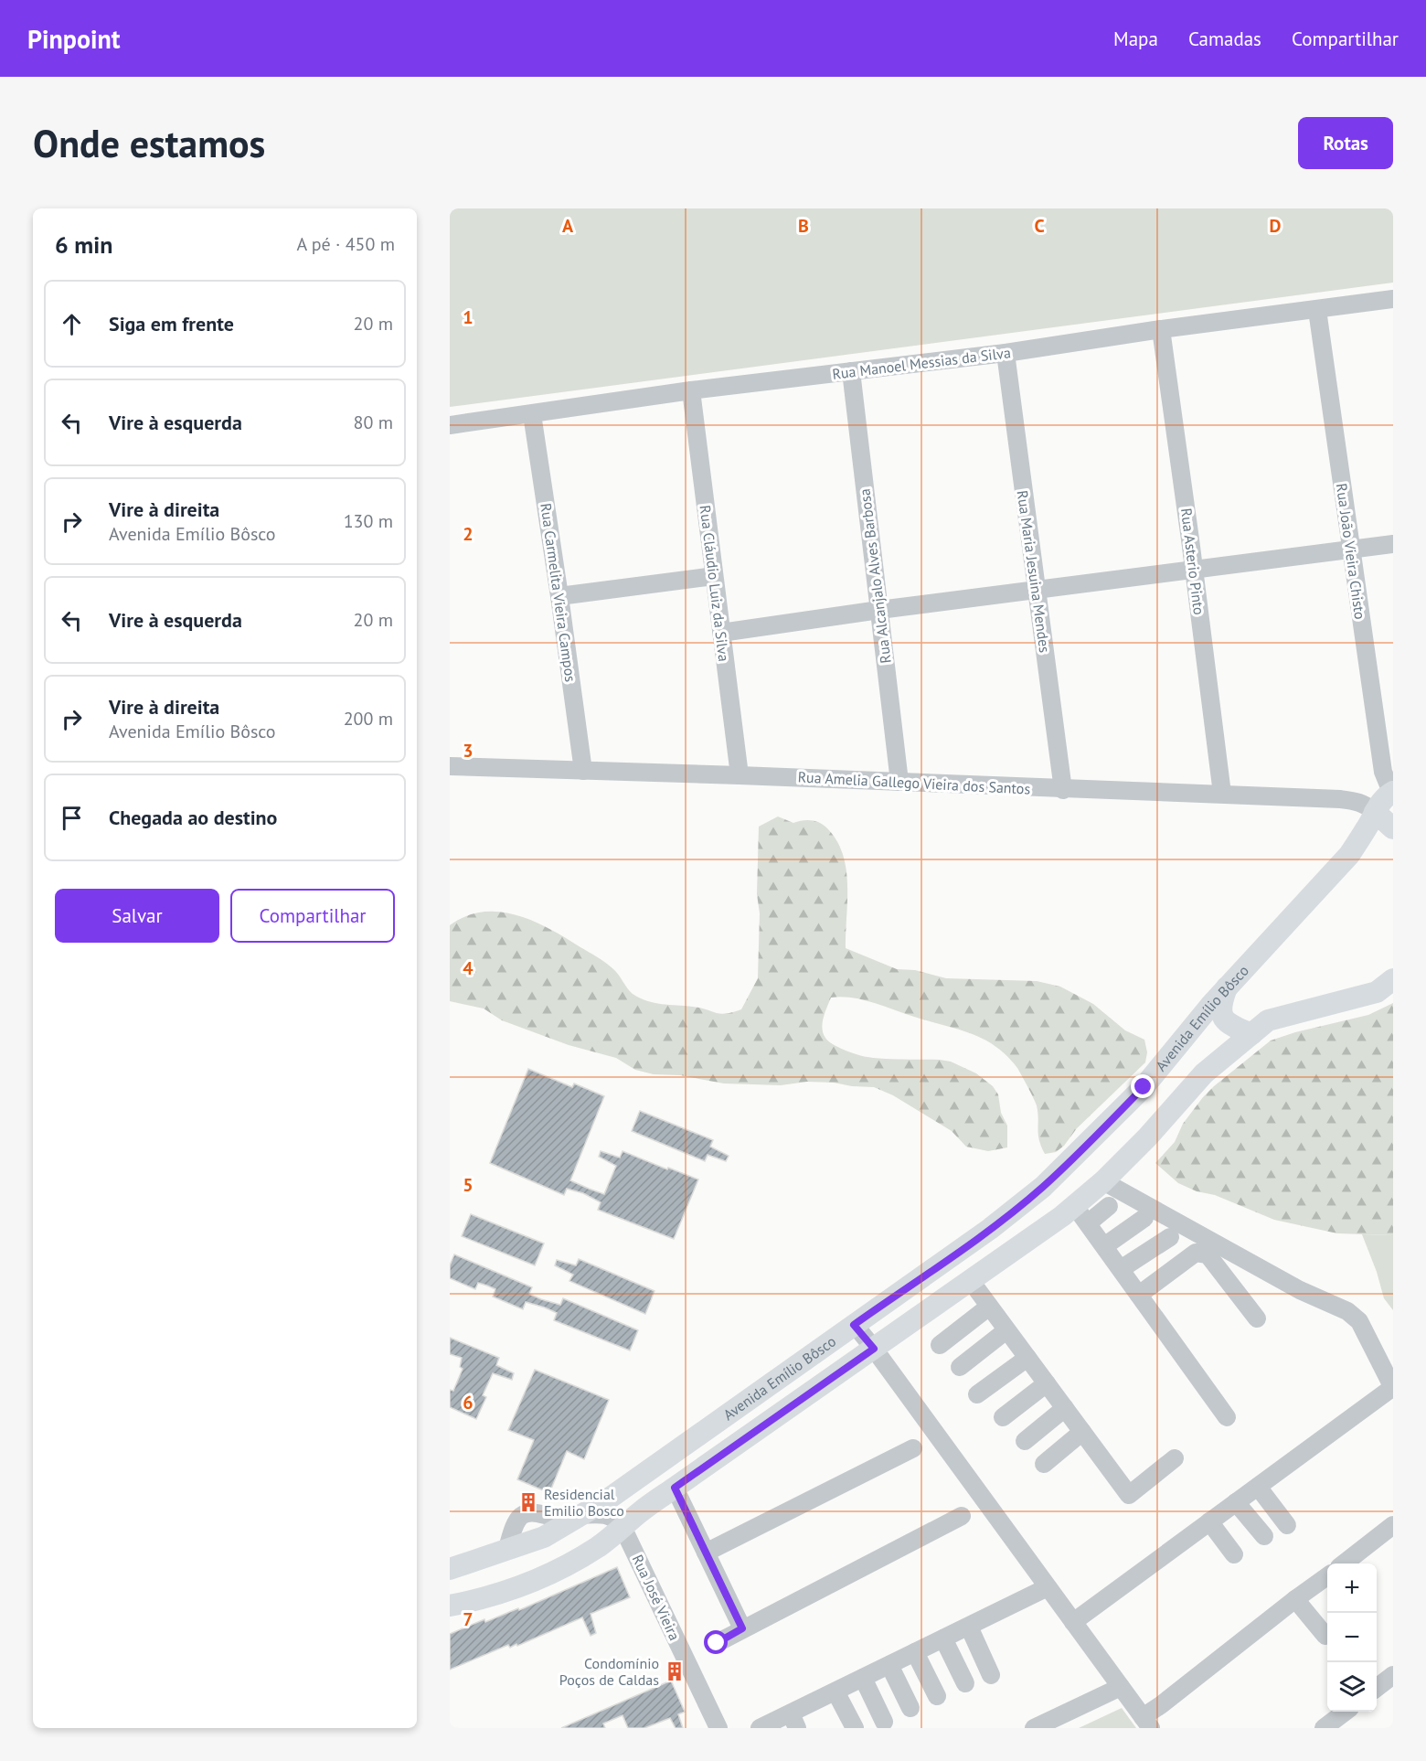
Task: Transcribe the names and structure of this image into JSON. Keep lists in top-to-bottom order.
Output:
{
  "streets": {
    "main road": ["Avenida Emílio Bôsco"],
    "street": [
      "Rua Manoel Messias da Silva",
      "Rua João Vieira Chisto",
      "Rua Asterio Pinto",
      "Rua Maria Jesuina Mendes",
      "Rua Alcanjalo Alves Barbosa",
      "Rua Cláudio Luiz da Silva",
      "Rua Carmelita Vieira Campos",
      "Rua Amelia Gallego Vieira dos Santos",
      "Rua José Vieira"
    ]
  },
  "crossings": [
    ["Rua Manoel Messias da Silva", "Rua João Vieira Chisto"],
    ["Rua Manoel Messias da Silva", "Rua Asterio Pinto"],
    ["Rua Manoel Messias da Silva", "Rua Maria Jesuina Mendes"],
    ["Rua Manoel Messias da Silva", "Rua Alcanjalo Alves Barbosa"],
    ["Rua Manoel Messias da Silva", "Rua Cláudio Luiz da Silva"],
    ["Rua Manoel Messias da Silva", "Rua Carmelita Vieira Campos"],
    ["Rua João Vieira Chisto", "Avenida Emílio Bôsco"],
    ["Rua Asterio Pinto", "Rua Amelia Gallego Vieira dos Santos"],
    ["Rua Maria Jesuina Mendes", "Rua Amelia Gallego Vieira dos Santos"],
    ["Rua Alcanjalo Alves Barbosa", "Rua Amelia Gallego Vieira dos Santos"],
    ["Rua Cláudio Luiz da Silva", "Rua Amelia Gallego Vieira dos Santos"],
    ["Rua Carmelita Vieira Campos", "Rua Amelia Gallego Vieira dos Santos"],
    ["Rua Amelia Gallego Vieira dos Santos", "Avenida Emílio Bôsco"],
    ["Avenida Emílio Bôsco", "Rua José Vieira"]
  ],
  "places": {
    "building": ["Residencial Emilio Bosco", "Condomínio Poços de Caldas"]
  },
  "page": {
    "header": "Pinpoint",
    "nav": ["Mapa", "Camadas", "Compartilhar"],
    "buttons": [
      "Rotas",
      ["Salvar", "Compartilhar"]
    ],
    "title": "Onde estamos",
    "heading": ["6 min", "A pé · 450 m"],
    "list": [
      ["Siga em frente", "20 m"],
      ["Vire à esquerda", "80 m"],
      ["Vire à direita", "Avenida Emílio Bôsco", "130 m"],
      ["Vire à esquerda", "20 m"],
      ["Vire à direita", "Avenida Emílio Bôsco", "200 m"],
      "Chegada ao destino"
    ],
    "map_buttons": ["+", "−"]
  },
  "grid": {
    "columns": [
      "A",
      "B",
      "C",
      "D"
    ],
    "rows": [
      "1",
      "2",
      "3",
      "4",
      "5",
      "6",
      "7"
    ]
  }
}
